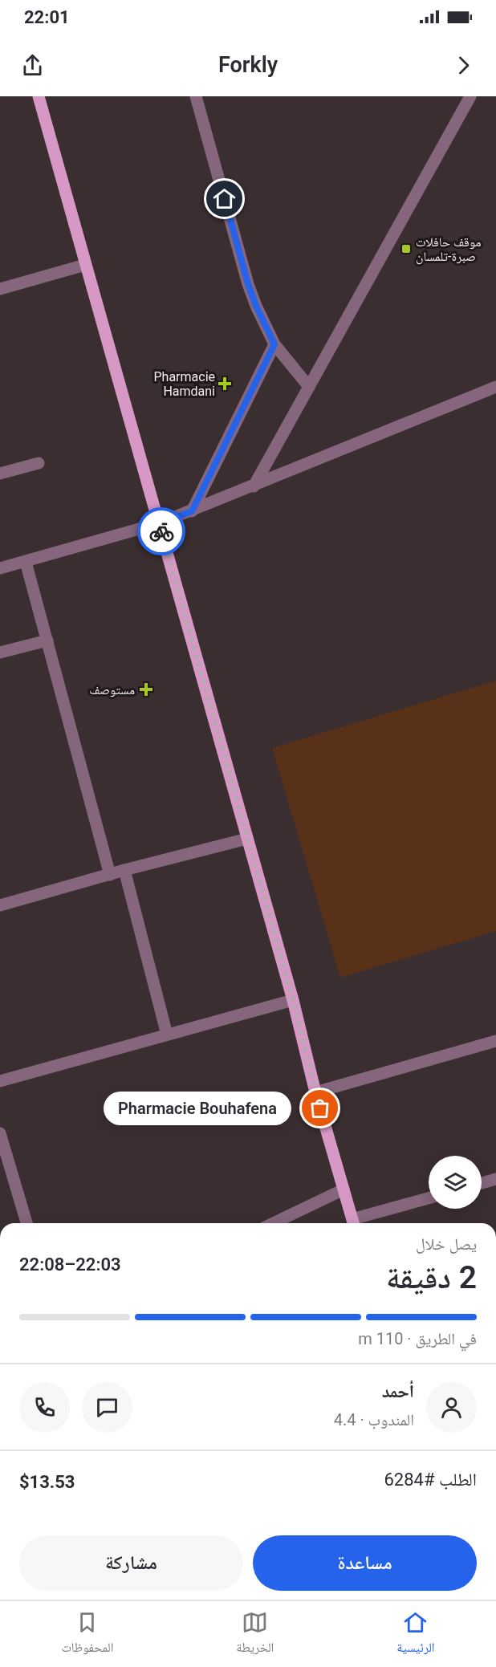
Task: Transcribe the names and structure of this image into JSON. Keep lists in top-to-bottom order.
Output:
{
  "places": {
    "transit": ["موقف حافلات صبرة-تلمسان"],
    "health": ["Pharmacie Hamdani", "مستوصف"],
    "other": ["Pharmacie Bouhafena"]
  },
  "page": {
    "status": "22:01",
    "header": "Forkly",
    "bubble": "Pharmacie Bouhafena",
    "heading": ["2 دقيقة", "يصل خلال", "22:03–22:08"],
    "panel": [
      "أحمد",
      "المندوب · 4.4",
      "الطلب #6284",
      "$13.53"
    ],
    "bar": "في الطريق · 110 m",
    "buttons": ["مساعدة", "مشاركة"],
    "tabs": ["الرئيسية", "الخريطة", "المحفوظات"]
  }
}
